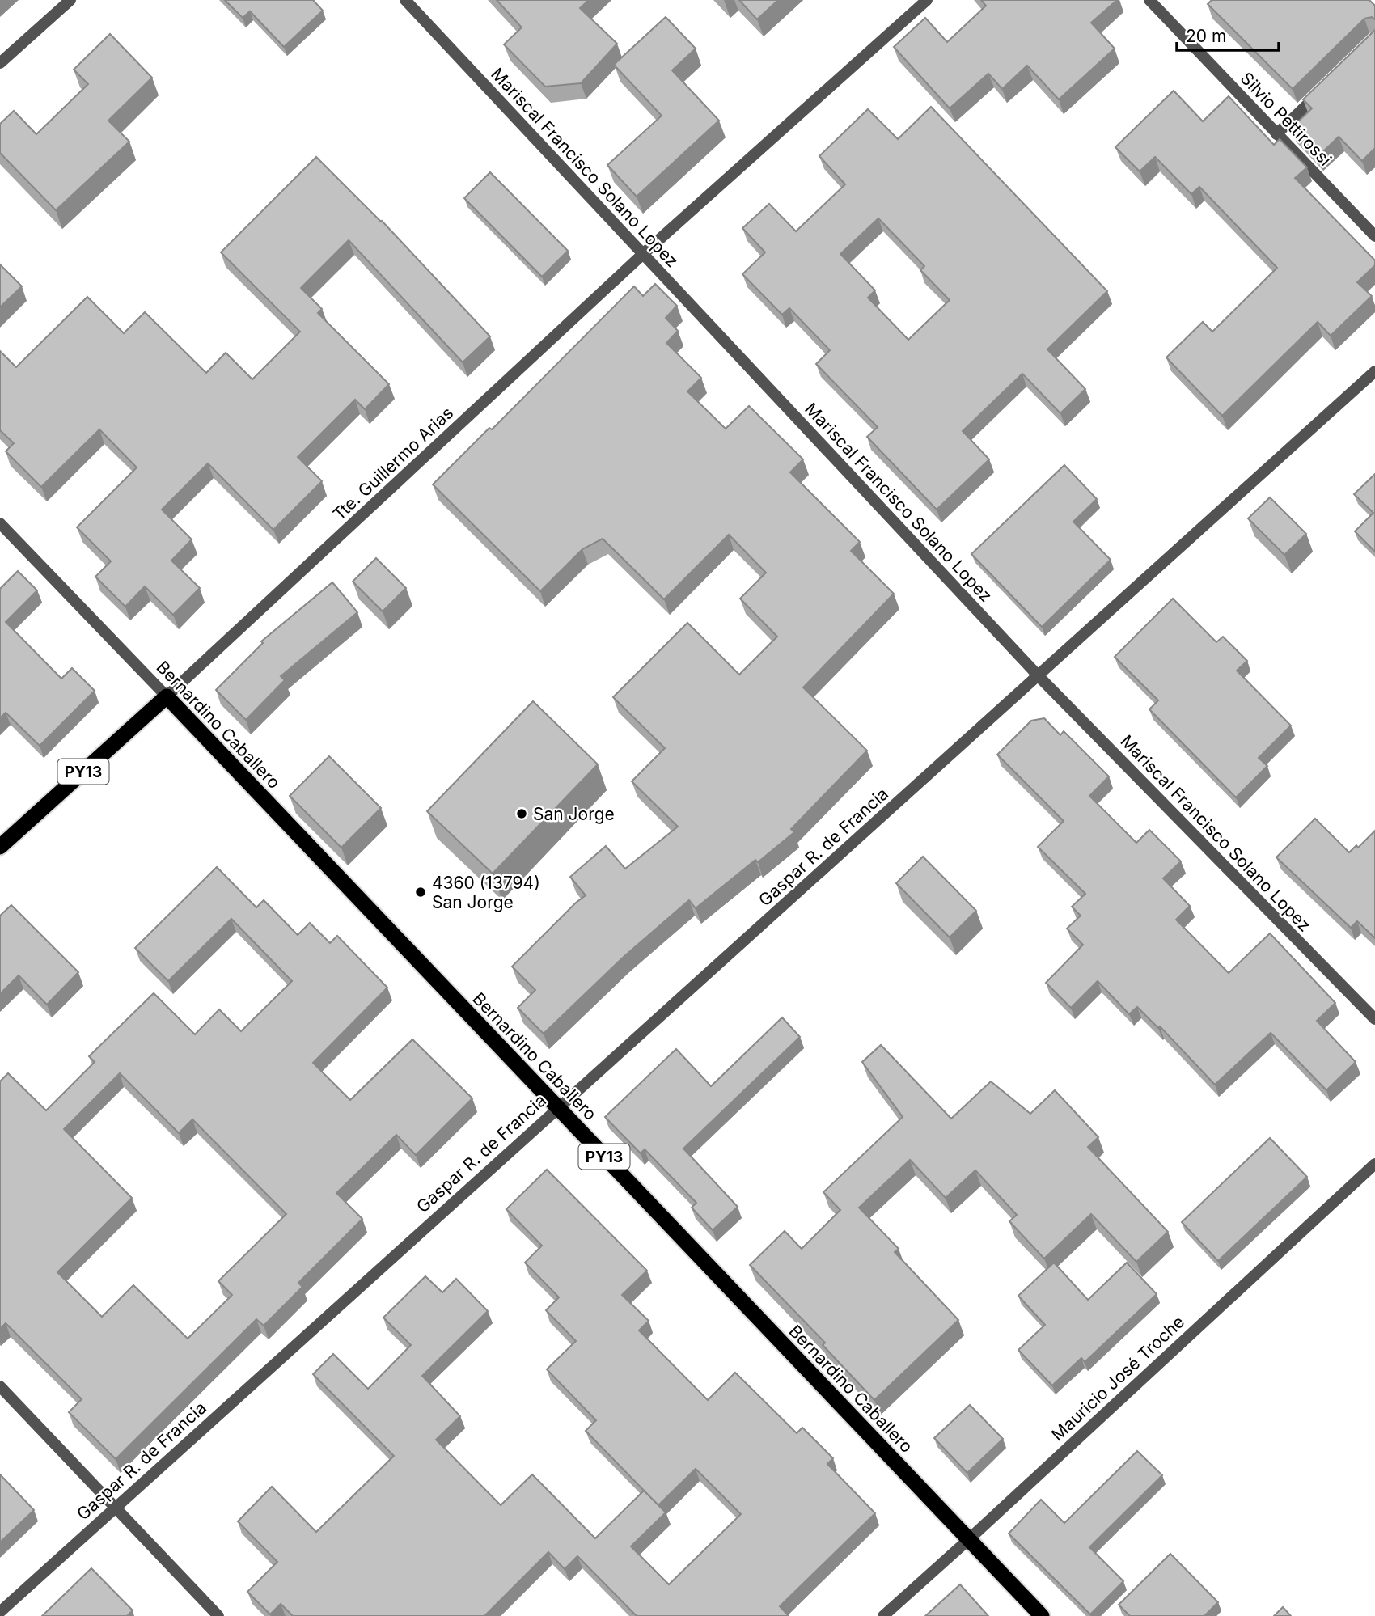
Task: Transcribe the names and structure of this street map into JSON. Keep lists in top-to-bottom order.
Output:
{
  "streets": {
    "highway": ["Bernardino Caballero", "PY13"],
    "street": [
      "Silvio Pettirossi",
      "Mariscal Francisco Solano Lopez",
      "Tte. Guillermo Arias",
      "Gaspar R. de Francia",
      "Mauricio José Troche"
    ]
  },
  "crossings": [
    ["Mariscal Francisco Solano Lopez", "Tte. Guillermo Arias"],
    ["Mariscal Francisco Solano Lopez", "Gaspar R. de Francia"],
    ["Tte. Guillermo Arias", "Bernardino Caballero"],
    ["Tte. Guillermo Arias", "PY13"],
    ["Bernardino Caballero", "PY13"],
    ["Bernardino Caballero", "Gaspar R. de Francia"],
    ["Bernardino Caballero", "Mauricio José Troche"]
  ],
  "places": ["San Jorge", "4360 (13794) San Jorge"],
  "scale_bar": "20 m"
}
